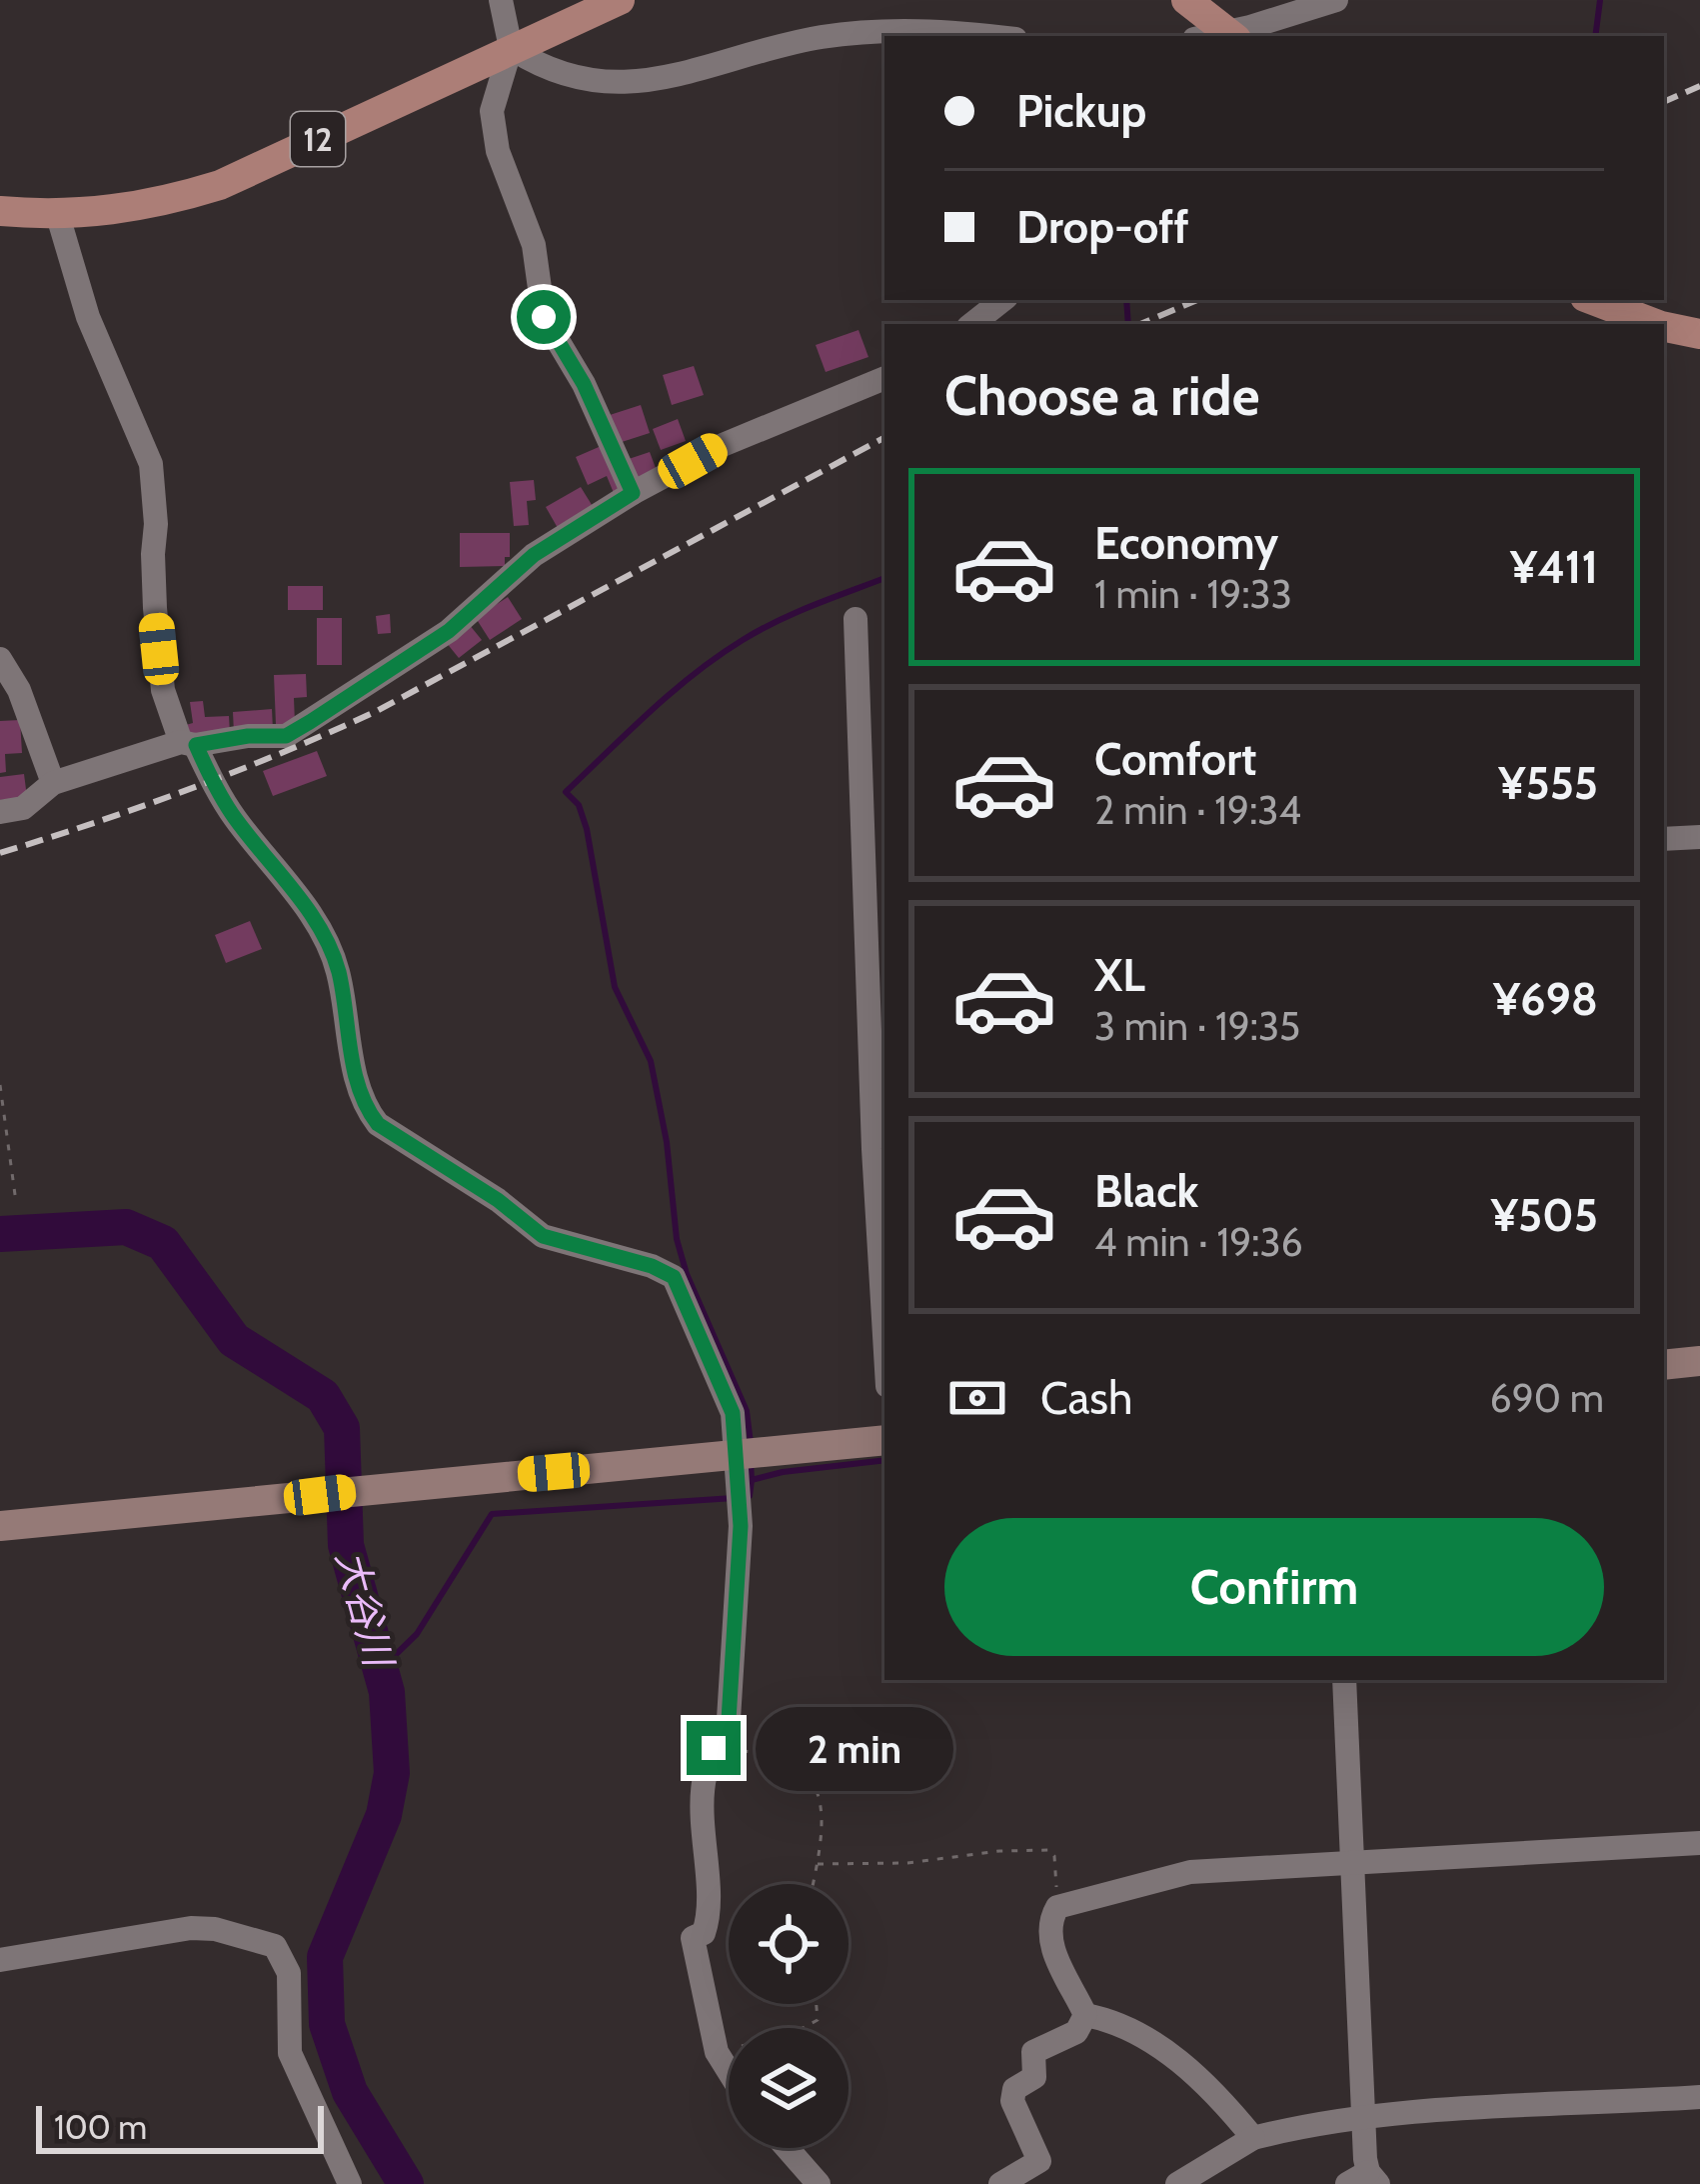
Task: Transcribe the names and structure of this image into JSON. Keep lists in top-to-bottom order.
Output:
{
  "streets": {
    "main road": ["12"]
  },
  "water": ["大谷川"],
  "scale_bar": "100 m",
  "page": {
    "banner": ["Pickup", "Drop-off"],
    "heading": "Choose a ride",
    "list": [
      {
        "name": "Economy",
        "note": "1 min · 19:33",
        "value": "¥411"
      },
      {
        "name": "Comfort",
        "note": "2 min · 19:34",
        "value": "¥555"
      },
      {
        "name": "XL",
        "note": "3 min · 19:35",
        "value": "¥698"
      },
      {
        "name": "Black",
        "note": "4 min · 19:36",
        "value": "¥505"
      }
    ],
    "pay": ["Cash", "690 m"],
    "buttons": "Confirm",
    "bubble": "2 min",
    "scale": "100 m"
  }
}
